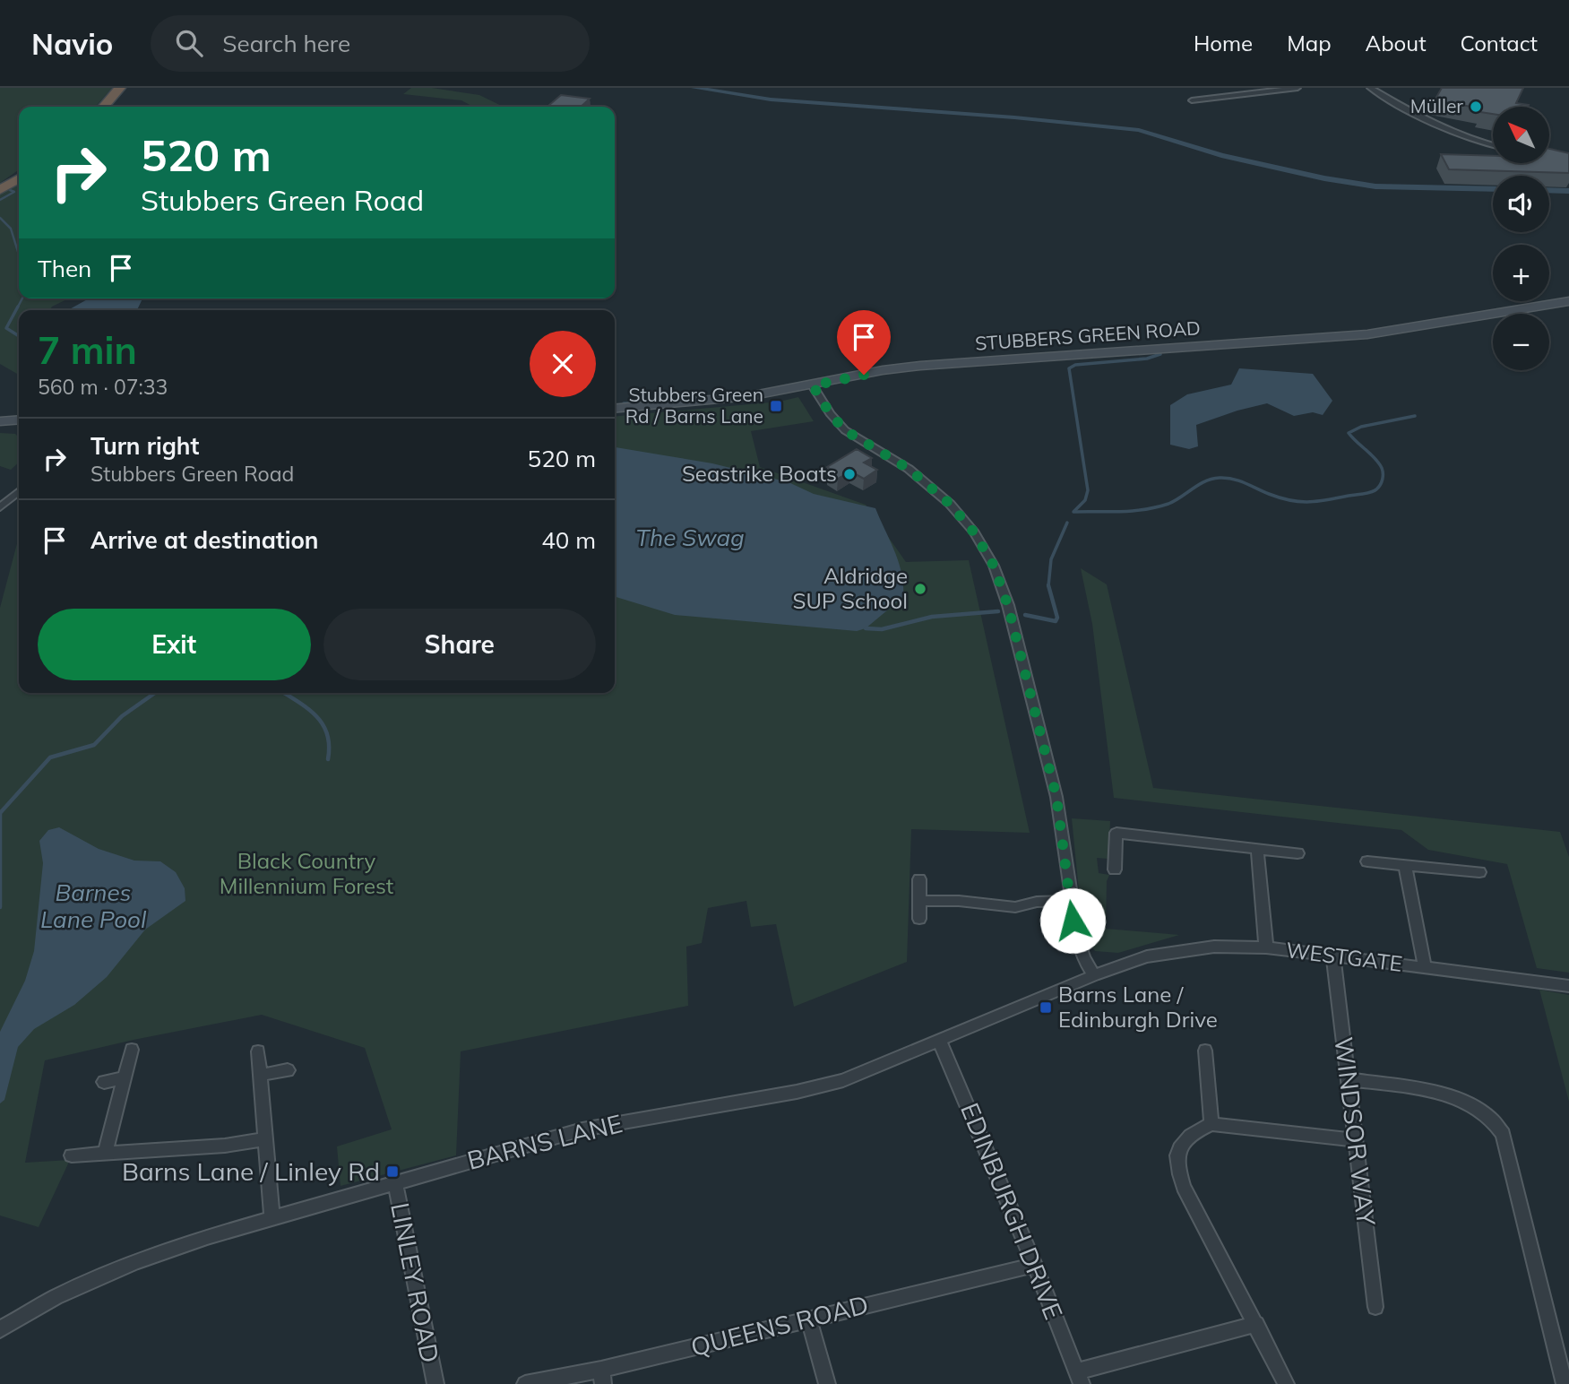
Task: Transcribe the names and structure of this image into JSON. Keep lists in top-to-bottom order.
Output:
{
  "streets": {
    "street": [
      "STUBBERS GREEN ROAD",
      "WESTGATE",
      "WINDSOR WAY",
      "BARNS LANE",
      "EDINBURGH DRIVE",
      "LINLEY ROAD",
      "QUEENS ROAD"
    ]
  },
  "crossings": [
    ["WESTGATE", "WINDSOR WAY"],
    ["WESTGATE", "BARNS LANE"],
    ["BARNS LANE", "EDINBURGH DRIVE"],
    ["BARNS LANE", "LINLEY ROAD"],
    ["EDINBURGH DRIVE", "QUEENS ROAD"]
  ],
  "water": ["The Swag", "Barnes Lane Pool"],
  "parks": ["Black Country Millennium Forest"],
  "places": {
    "other": ["Müller", "Seastrike Boats", "Aldridge SUP School"],
    "transit": ["Stubbers Green Rd / Barns Lane", "Barns Lane / Edinburgh Drive", "Barns Lane / Linley Rd"]
  },
  "north": "top left",
  "page": {
    "header": "Navio",
    "search": "Search here",
    "nav": [
      "Home",
      "Map",
      "About",
      "Contact"
    ],
    "map_buttons": ["+", "−"],
    "turn": ["520 m", "Stubbers Green Road"],
    "then": "Then",
    "heading": ["7 min", "560 m · 07:33"],
    "list": [
      {
        "name": "Turn right",
        "note": "Stubbers Green Road",
        "value": "520 m"
      },
      {
        "name": "Arrive at destination",
        "value": "40 m"
      }
    ],
    "buttons": ["Exit", "Share"]
  }
}
